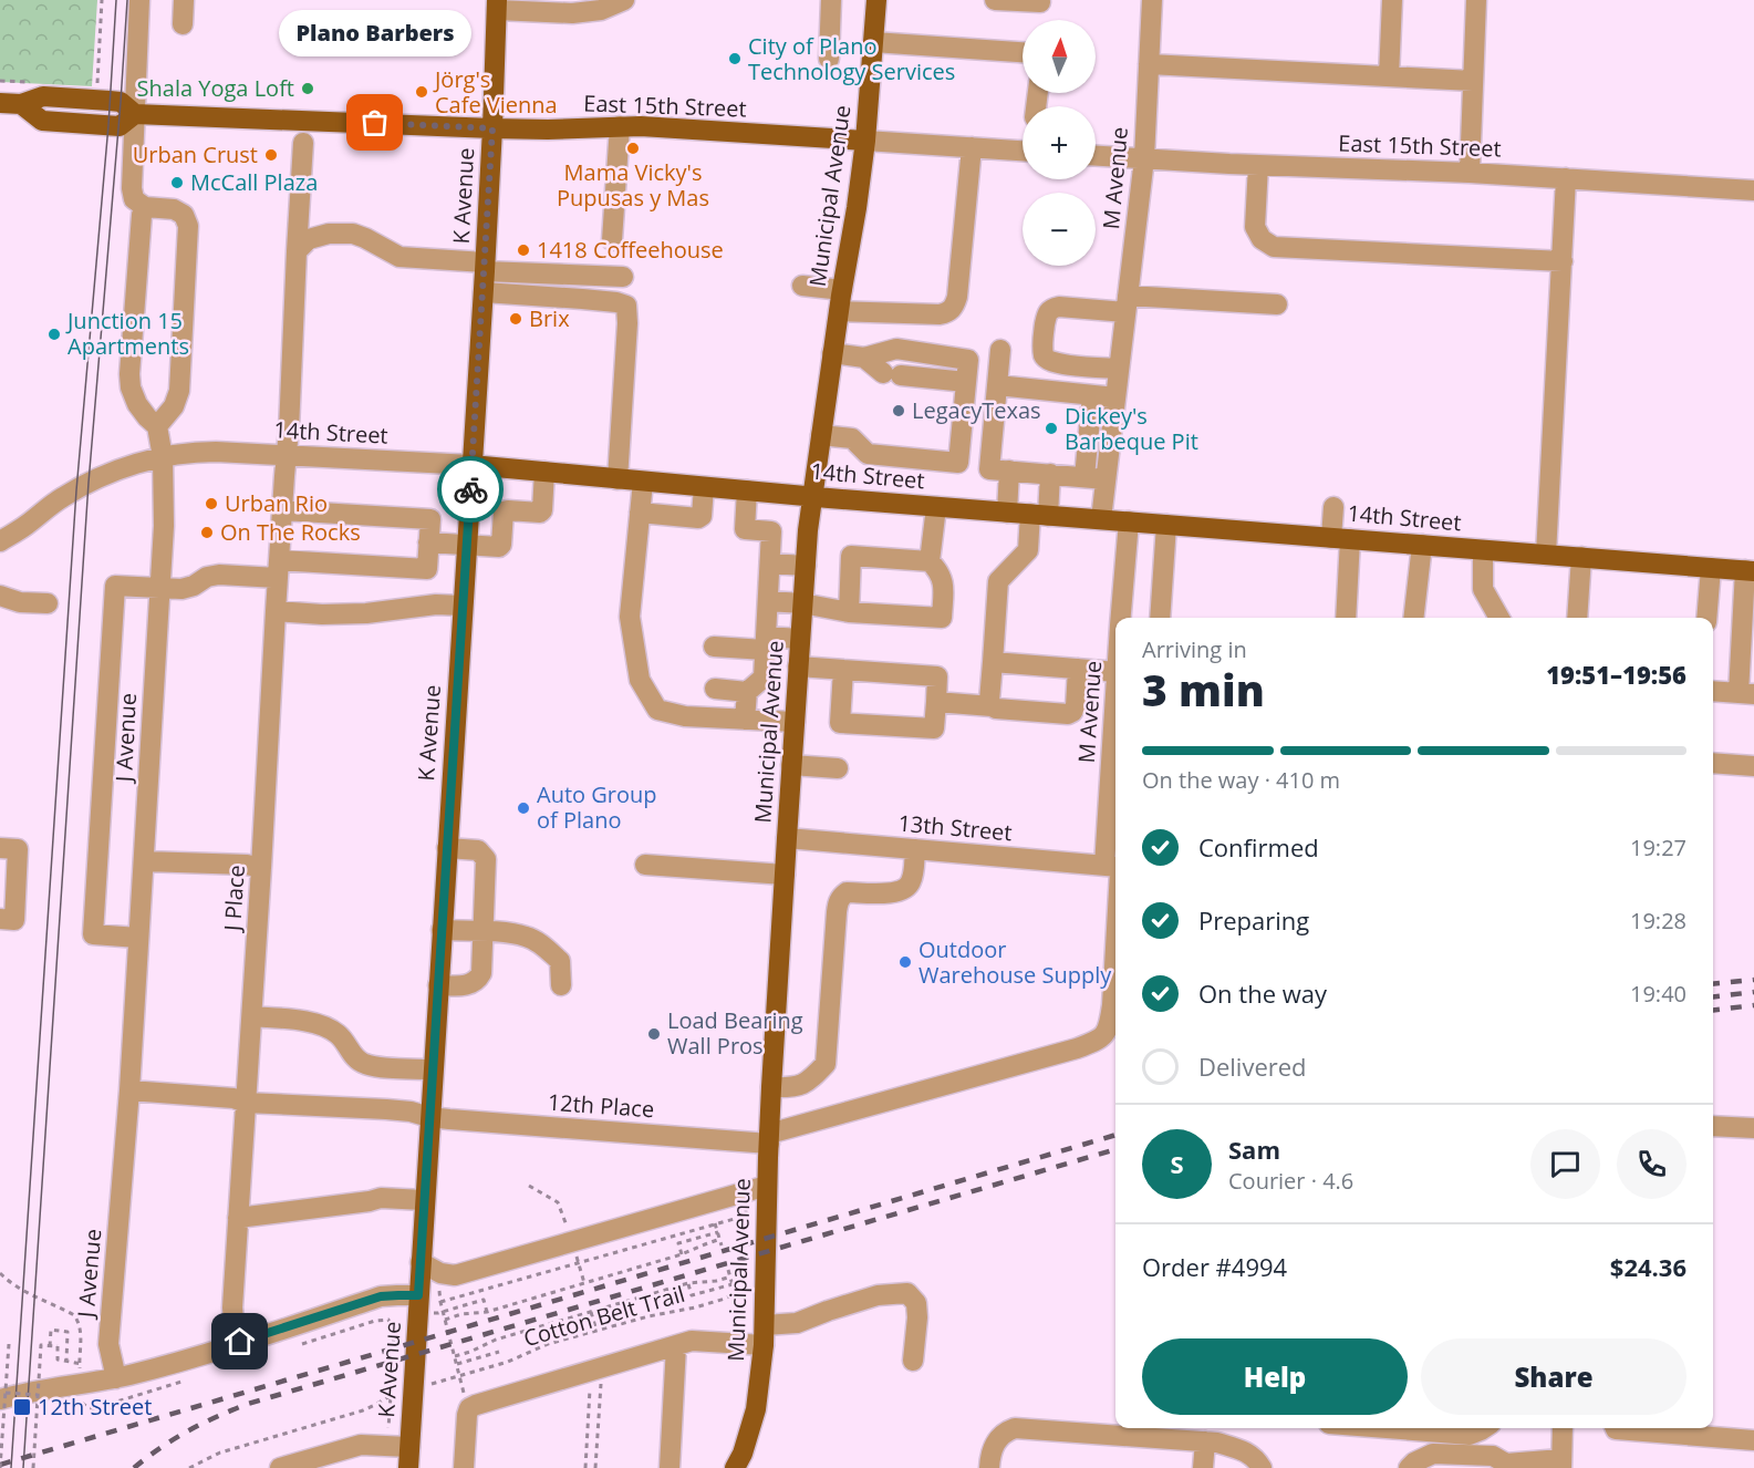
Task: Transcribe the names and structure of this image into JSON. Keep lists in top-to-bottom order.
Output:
{
  "streets": {
    "main road": [
      "East 15th Street",
      "K Avenue",
      "Municipal Avenue",
      "14th Street"
    ],
    "street": [
      "M Avenue",
      "J Avenue",
      "13th Street",
      "J Place",
      "12th Place"
    ],
    "path": ["Cotton Belt Trail"]
  },
  "crossings": [
    ["East 15th Street", "M Avenue"],
    ["East 15th Street", "K Avenue"],
    ["East 15th Street", "Municipal Avenue"],
    ["M Avenue", "Municipal Avenue"],
    ["M Avenue", "14th Street"],
    ["M Avenue", "13th Street"],
    ["M Avenue", "12th Place"],
    ["K Avenue", "14th Street"],
    ["K Avenue", "12th Place"],
    ["Municipal Avenue", "14th Street"],
    ["Municipal Avenue", "13th Street"],
    ["Municipal Avenue", "12th Place"],
    ["14th Street", "J Avenue"],
    ["14th Street", "J Place"],
    ["J Avenue", "12th Place"],
    ["J Place", "12th Place"]
  ],
  "places": {
    "other": [
      "City of Plano Technology Services",
      "Shala Yoga Loft",
      "Jörg's Cafe Vienna",
      "Plano Barbers",
      "Mama Vicky's Pupusas y Mas",
      "Urban Crust",
      "McCall Plaza",
      "1418 Coffeehouse",
      "Brix",
      "Junction 15 Apartments",
      "LegacyTexas",
      "Dickey's Barbeque Pit",
      "Urban Rio",
      "On The Rocks",
      "Auto Group of Plano",
      "Outdoor Warehouse Supply",
      "Load Bearing Wall Pros"
    ],
    "transit": ["12th Street"]
  },
  "north": "top",
  "page": {
    "bubble": "Plano Barbers",
    "map_buttons": ["+", "−"],
    "heading": ["3 min", "Arriving in", "19:51–19:56"],
    "panel": [
      "Sam",
      "Courier · 4.6",
      "Order #4994",
      "$24.36"
    ],
    "bar": "On the way · 410 m",
    "list": [
      ["Confirmed", "19:27"],
      ["Preparing", "19:28"],
      ["On the way", "19:40"],
      "Delivered"
    ],
    "round": "S",
    "buttons": ["Help", "Share"]
  }
}
